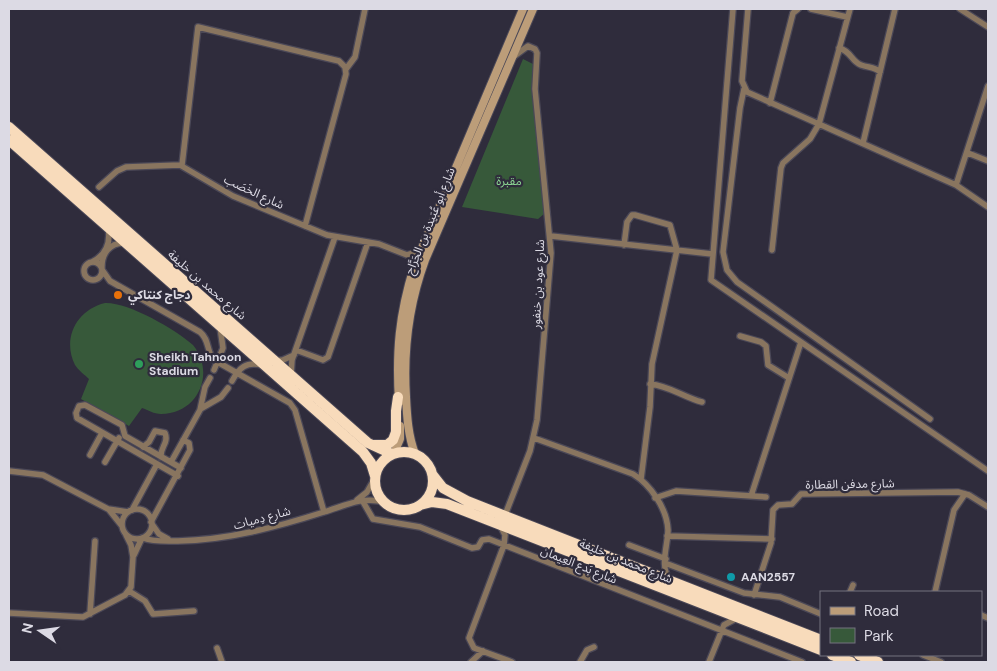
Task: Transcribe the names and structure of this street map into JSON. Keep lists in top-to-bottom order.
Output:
{
  "streets": {
    "highway": ["شارع محمد بن خليفة"],
    "main road": ["شارع أبو عُبَيدة بن الجَرَّاح"],
    "street": [
      "شارع الخَصَب",
      "شارع عود بن خنفور",
      "شارع مدفن القطارة",
      "شارع دِميات",
      "شارع بَدع العِيمان"
    ]
  },
  "crossings": [
    ["شارع أبو عُبَيدة بن الجَرَّاح", "شارع عود بن خنفور"],
    ["شارع أبو عُبَيدة بن الجَرَّاح", "شارع محمد بن خليفة"],
    ["شارع أبو عُبَيدة بن الجَرَّاح", "شارع دِميات"],
    ["شارع عود بن خنفور", "شارع محمد بن خليفة"],
    ["شارع محمد بن خليفة", "شارع دِميات"],
    ["شارع دِميات", "شارع بَدع العِيمان"]
  ],
  "parks": ["مقبرة"],
  "places": ["دجاج كنتاكي", "Sheikh Tahnoon Stadium", "AAN2557"],
  "legend": ["Road", "Park"],
  "north": "left"
}
